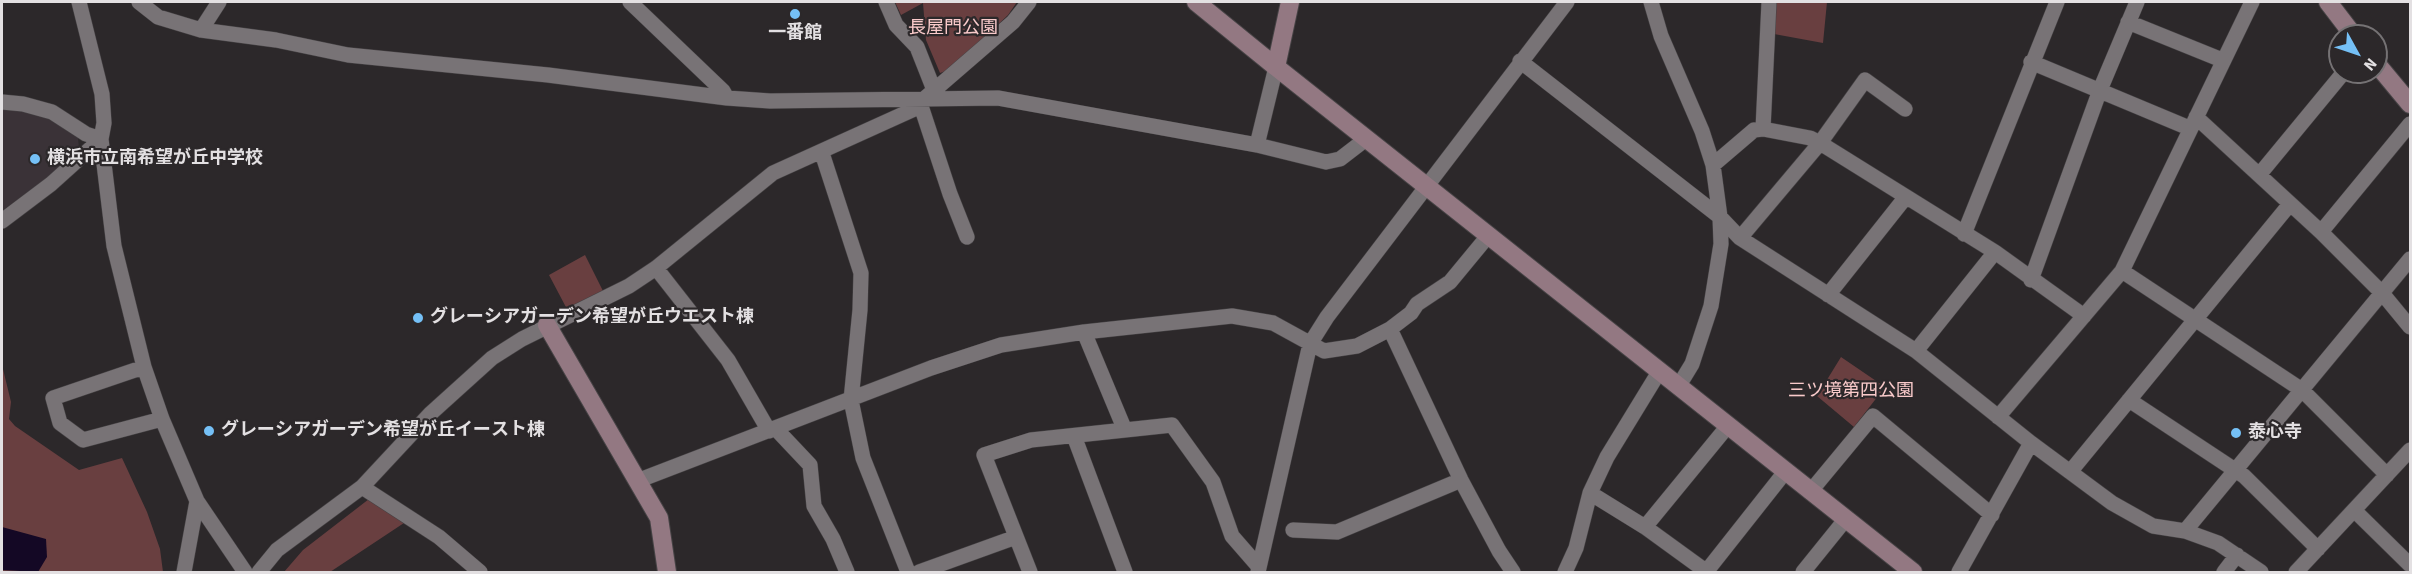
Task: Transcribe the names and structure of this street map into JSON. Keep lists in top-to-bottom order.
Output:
{
  "parks": ["長屋門公園", "三ツ境第四公園"],
  "places": [
    "一番館",
    "横浜市立南希望が丘中学校",
    "グレーシアガーデン希望が丘ウエスト棟",
    "グレーシアガーデン希望が丘イースト棟",
    "泰心寺"
  ],
  "north": "bottom right"
}
